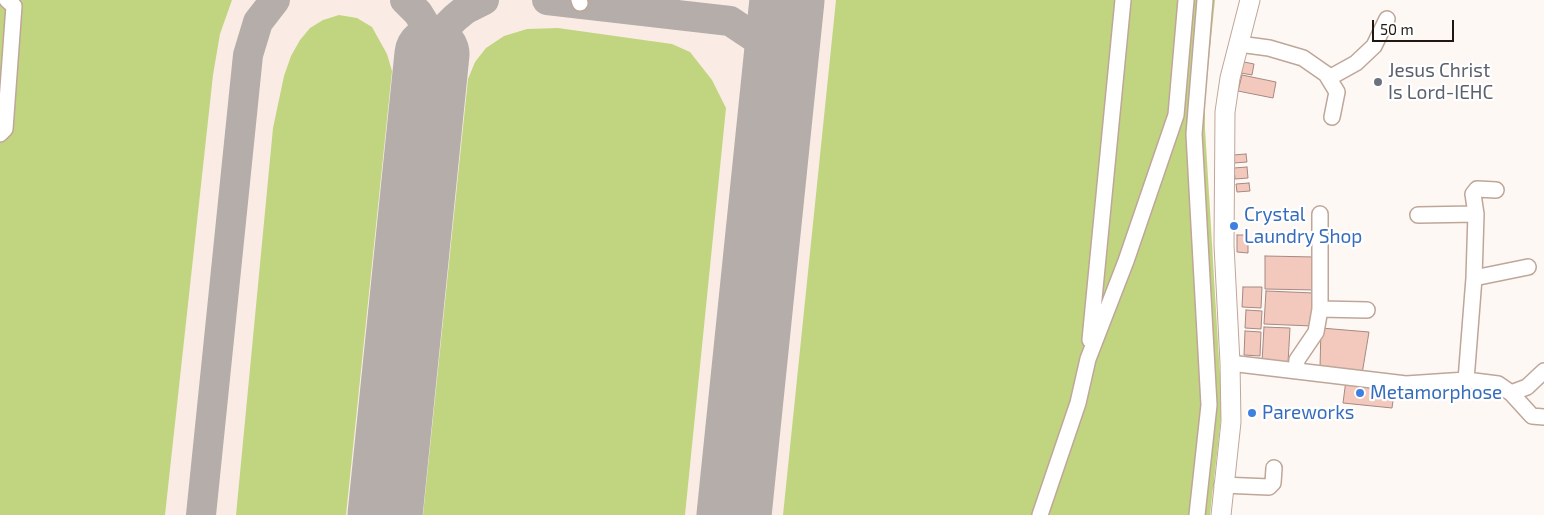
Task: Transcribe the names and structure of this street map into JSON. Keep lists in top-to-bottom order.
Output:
{
  "places": [
    "Jesus Christ Is Lord-IEHC",
    "Crystal Laundry Shop",
    "Metamorphose",
    "Pareworks"
  ],
  "scale_bar": "50 m"
}
